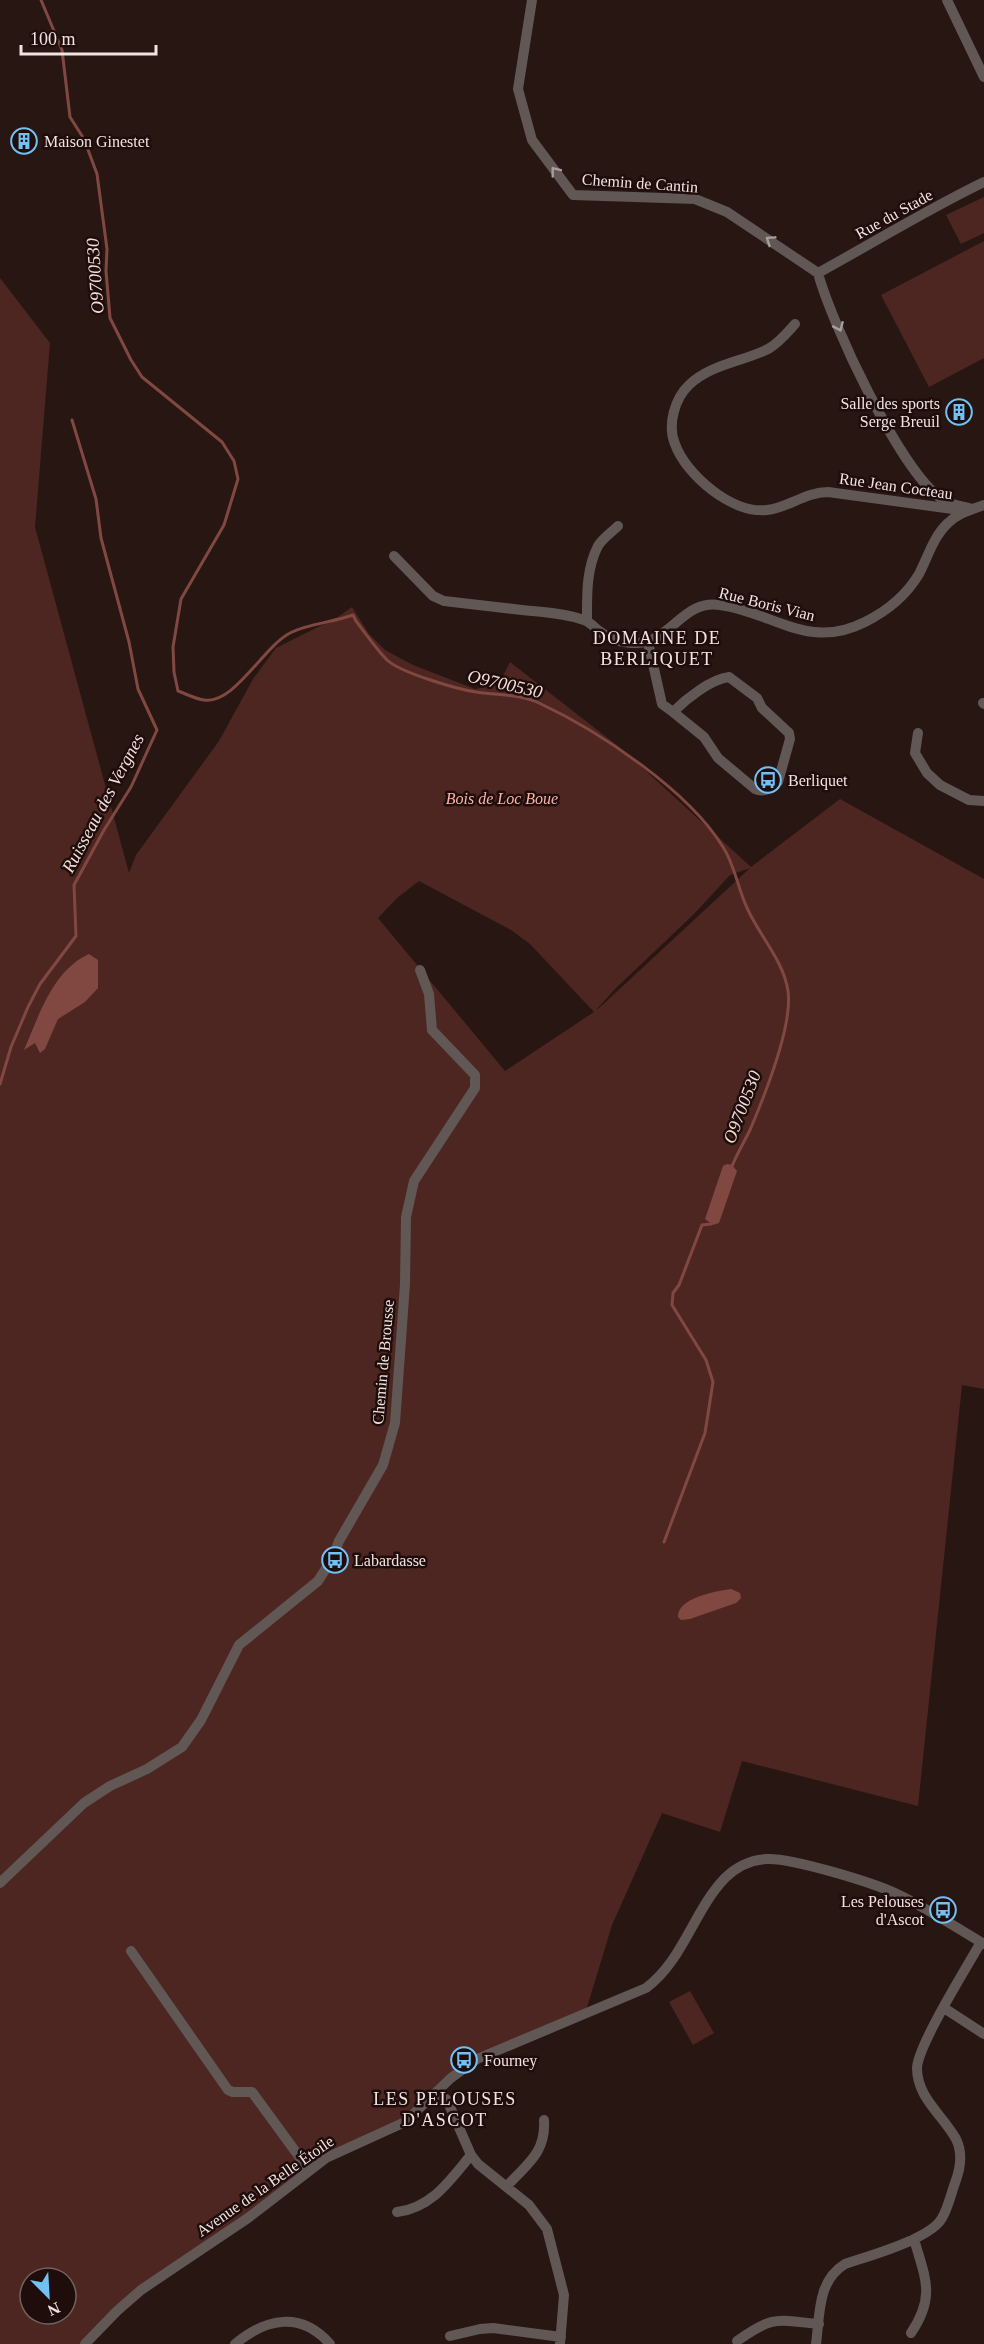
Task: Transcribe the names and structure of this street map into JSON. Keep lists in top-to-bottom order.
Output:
{
  "streets": {
    "street": [
      "Chemin de Cantin",
      "Rue du Stade",
      "Rue Jean Cocteau",
      "Rue Boris Vian",
      "Chemin de Brousse",
      "Avenue de la Belle Étoile"
    ]
  },
  "crossings": [
    ["Chemin de Cantin", "Rue du Stade"],
    ["Rue Jean Cocteau", "Rue Boris Vian"]
  ],
  "one_way": ["Chemin de Cantin"],
  "districts": ["DOMAINE DE BERLIQUET", "LES PELOUSES D'ASCOT"],
  "water": ["O9700530", "Ruisseau des Vergnes"],
  "parks": ["Bois de Loc Boue"],
  "places": {
    "building": ["Maison Ginestet", "Salle des sports Serge Breuil"],
    "bus stop": [
      "Berliquet",
      "Labardasse",
      "Les Pelouses d'Ascot",
      "Fourney"
    ]
  },
  "scale_bar": "100 m",
  "north": "bottom right"
}
